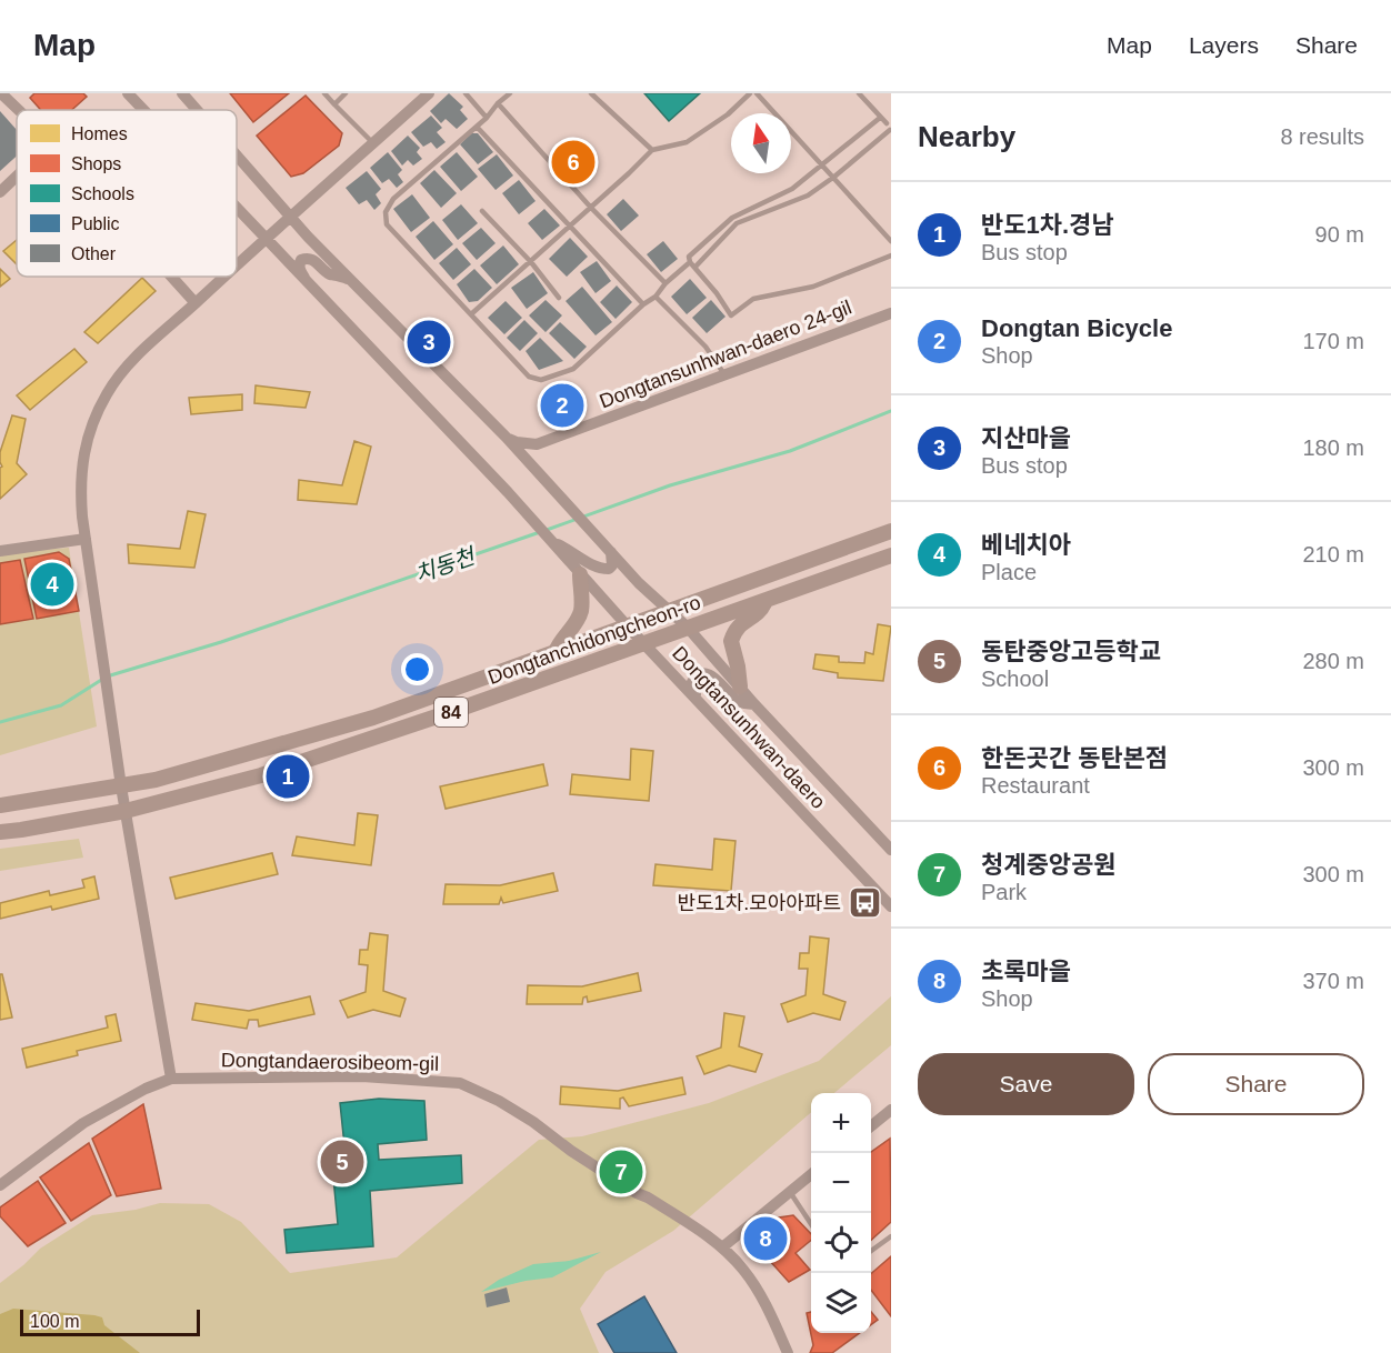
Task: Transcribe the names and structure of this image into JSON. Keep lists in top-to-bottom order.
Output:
{
  "streets": {
    "main road": ["Dongtanchidongcheon-ro", "84"],
    "street": ["Dongtansunhwan-daero 24-gil", "Dongtansunhwan-daero", "Dongtandaerosibeom-gil"]
  },
  "crossings": [
    ["Dongtanchidongcheon-ro", "Dongtansunhwan-daero"]
  ],
  "water": ["치동천"],
  "places": {
    "bus stop": ["반도1차.모아아파트"]
  },
  "legend": [
    "Homes",
    "Shops",
    "Schools",
    "Public",
    "Other"
  ],
  "scale_bar": "100 m",
  "north": "top",
  "page": {
    "header": "Map",
    "nav": ["Map", "Layers", "Share"],
    "heading": ["Nearby", "8 results"],
    "pins": [
      "6",
      "3",
      "2",
      "4",
      "1",
      "5",
      "7",
      "8"
    ],
    "list": [
      {
        "mark": "1",
        "name": "반도1차.경남",
        "note": "Bus stop",
        "value": "90 m"
      },
      {
        "mark": "2",
        "name": "Dongtan Bicycle",
        "note": "Shop",
        "value": "170 m"
      },
      {
        "mark": "3",
        "name": "지산마을",
        "note": "Bus stop",
        "value": "180 m"
      },
      {
        "mark": "4",
        "name": "베네치아",
        "note": "Place",
        "value": "210 m"
      },
      {
        "mark": "5",
        "name": "동탄중앙고등학교",
        "note": "School",
        "value": "280 m"
      },
      {
        "mark": "6",
        "name": "한돈곳간 동탄본점",
        "note": "Restaurant",
        "value": "300 m"
      },
      {
        "mark": "7",
        "name": "청계중앙공원",
        "note": "Park",
        "value": "300 m"
      },
      {
        "mark": "8",
        "name": "초록마을",
        "note": "Shop",
        "value": "370 m"
      }
    ],
    "buttons": ["Save", "Share"],
    "map_buttons": ["+", "−"],
    "scale": "100 m"
  }
}
